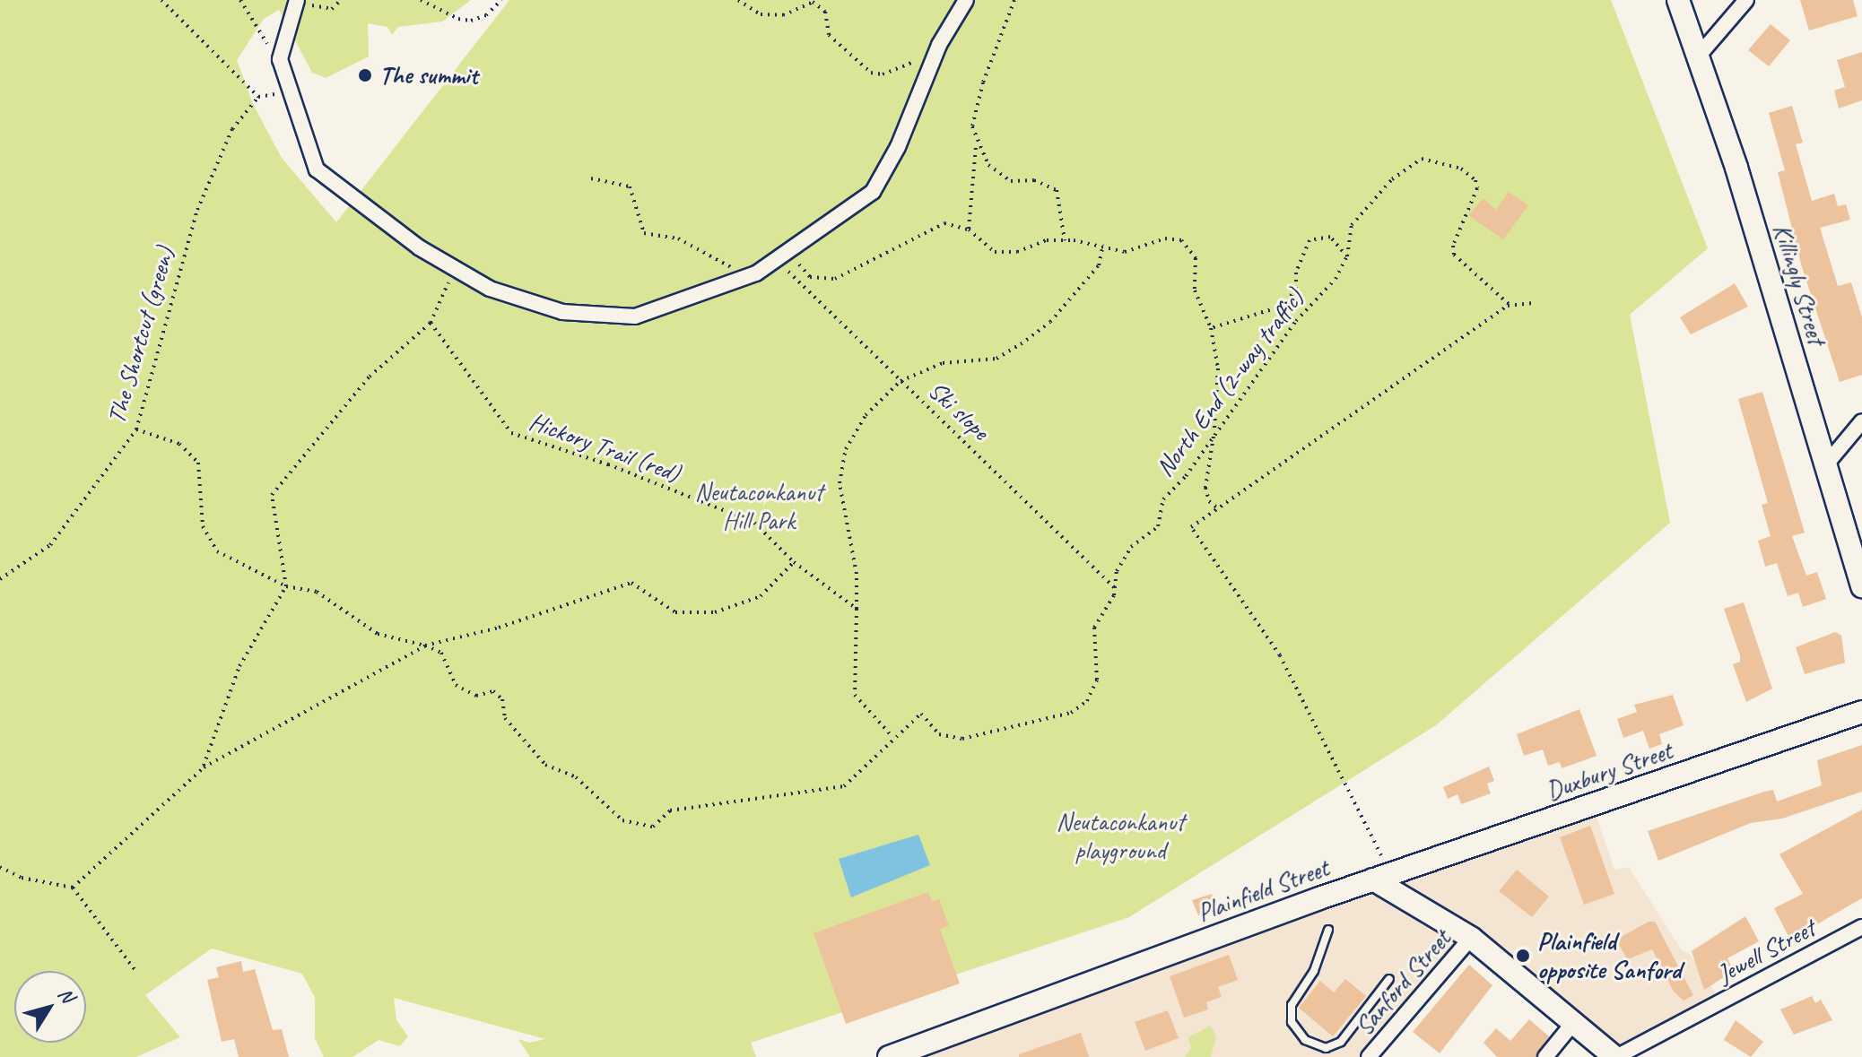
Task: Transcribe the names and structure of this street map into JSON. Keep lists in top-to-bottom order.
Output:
{
  "streets": {
    "main road": ["Killingly Street", "Duxbury Street", "Plainfield Street"],
    "street": ["Jewell Street", "Sanford Street"],
    "path": [
      "The Shortcut (green)",
      "North End (2-way traffic)",
      "Ski slope",
      "Hickory Trail (red)"
    ]
  },
  "crossings": [
    ["North End (2-way traffic)", "Ski slope"],
    ["Duxbury Street", "Plainfield Street"]
  ],
  "parks": ["Neutaconkanut Hill Park", "Neutaconkanut playground"],
  "places": ["The summit", "Plainfield opposite Sanford"],
  "north": "top right"
}
